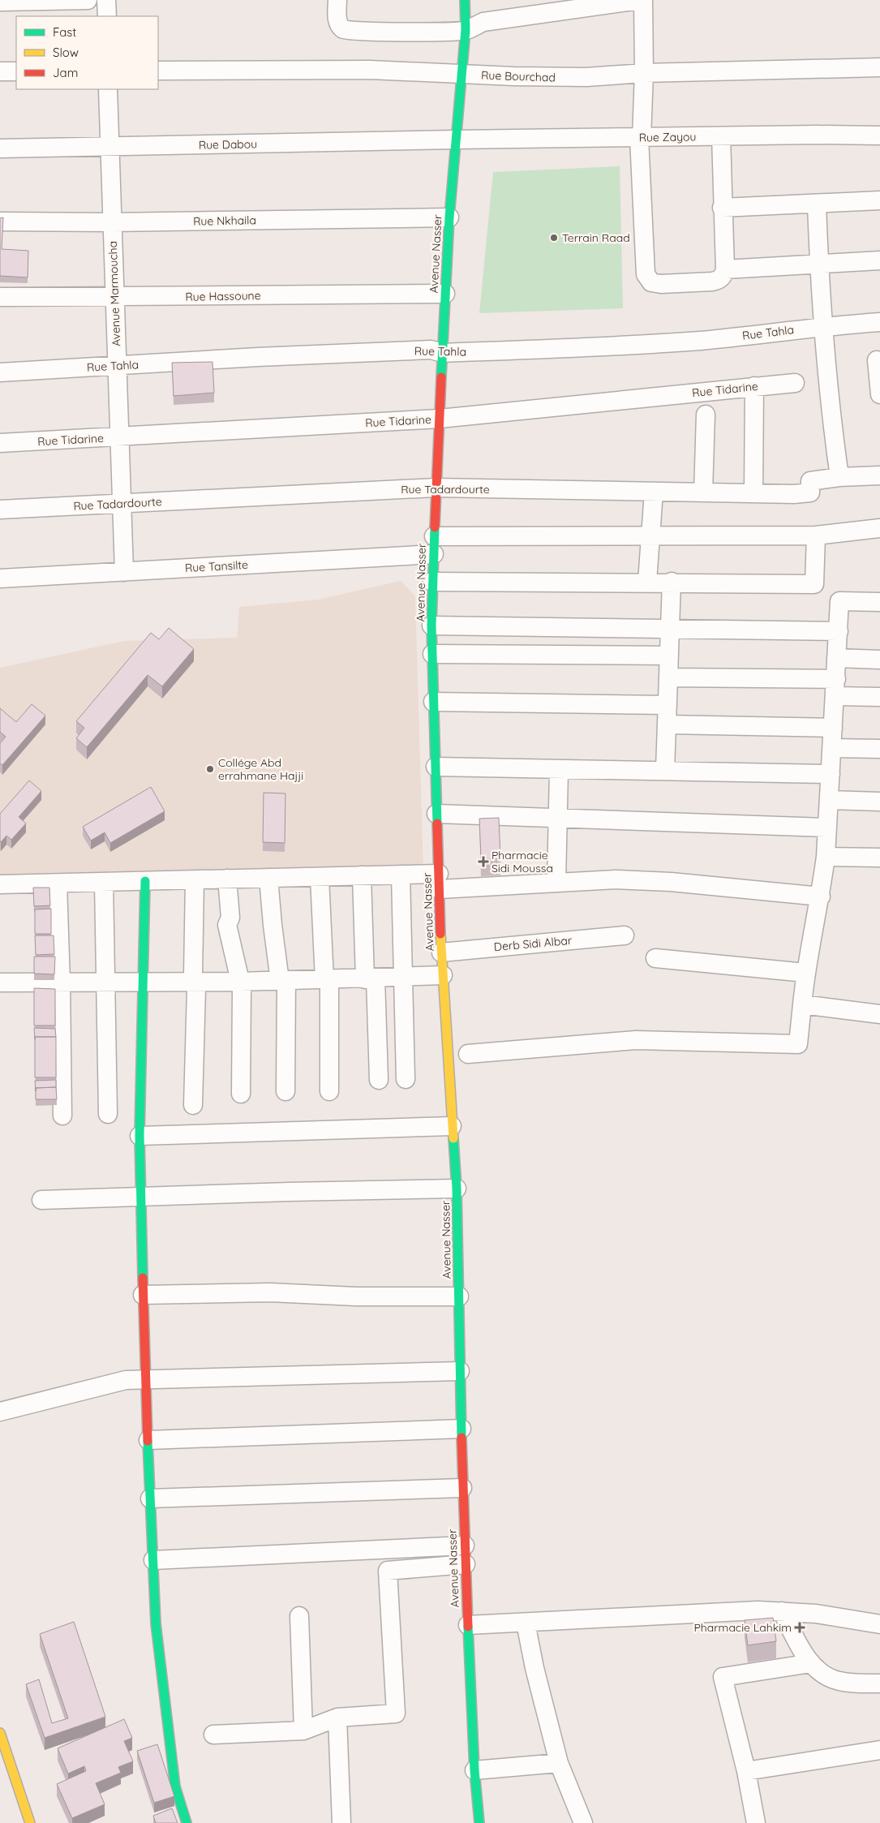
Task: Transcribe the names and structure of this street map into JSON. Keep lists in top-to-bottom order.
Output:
{
  "streets": {
    "street": [
      "Rue Bourchad",
      "Rue Zayou",
      "Rue Dabou",
      "Rue Nkhaila",
      "Avenue Nasser",
      "Avenue Marmoucha",
      "Rue Hassoune",
      "Rue Tahla",
      "Rue Tidarine",
      "Rue Tadardourte",
      "Rue Tansilte",
      "Derb Sidi Albar"
    ]
  },
  "crossings": [
    ["Rue Bourchad", "Avenue Nasser"],
    ["Rue Zayou", "Rue Dabou"],
    ["Rue Zayou", "Avenue Nasser"],
    ["Rue Dabou", "Avenue Nasser"],
    ["Rue Dabou", "Avenue Marmoucha"],
    ["Rue Nkhaila", "Avenue Nasser"],
    ["Rue Nkhaila", "Avenue Marmoucha"],
    ["Avenue Nasser", "Rue Hassoune"],
    ["Avenue Nasser", "Rue Tahla"],
    ["Avenue Nasser", "Rue Tidarine"],
    ["Avenue Nasser", "Rue Tadardourte"],
    ["Avenue Nasser", "Rue Tansilte"],
    ["Avenue Nasser", "Derb Sidi Albar"],
    ["Avenue Marmoucha", "Rue Hassoune"],
    ["Avenue Marmoucha", "Rue Tahla"],
    ["Avenue Marmoucha", "Rue Tidarine"],
    ["Avenue Marmoucha", "Rue Tadardourte"],
    ["Avenue Marmoucha", "Rue Tansilte"]
  ],
  "places": {
    "other": ["Terrain Raad", "Collége Abd errahmane Hajji"],
    "health": ["Pharmacie Sidi Moussa", "Pharmacie Lahkim"]
  },
  "legend": ["Fast", "Slow", "Jam"]
}
